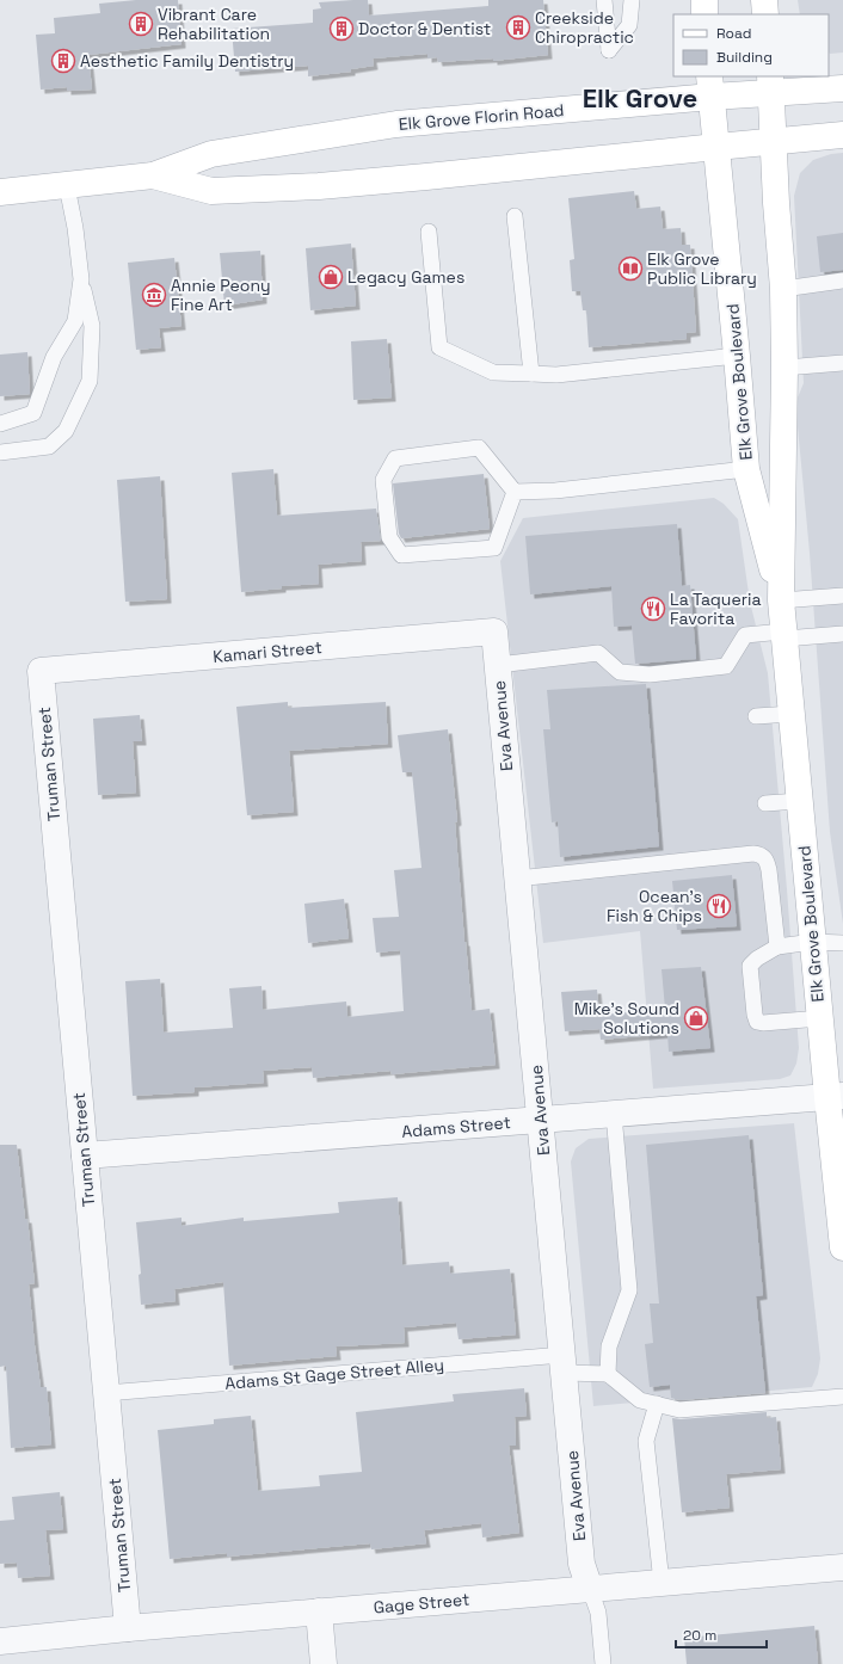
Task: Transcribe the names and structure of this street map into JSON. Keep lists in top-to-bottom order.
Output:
{
  "streets": {
    "main road": ["Elk Grove Florin Road", "Elk Grove Boulevard"],
    "street": [
      "Kamari Street",
      "Eva Avenue",
      "Truman Street",
      "Adams Street",
      "Gage Street"
    ],
    "lane": ["Adams St Gage Street Alley"]
  },
  "crossings": [
    ["Elk Grove Florin Road", "Elk Grove Boulevard"],
    ["Elk Grove Boulevard", "Adams Street"],
    ["Kamari Street", "Eva Avenue"],
    ["Kamari Street", "Truman Street"],
    ["Eva Avenue", "Adams Street"],
    ["Eva Avenue", "Adams St Gage Street Alley"],
    ["Eva Avenue", "Gage Street"],
    ["Truman Street", "Adams Street"],
    ["Truman Street", "Adams St Gage Street Alley"],
    ["Truman Street", "Gage Street"]
  ],
  "districts": ["Elk Grove"],
  "places": {
    "building": [
      "Vibrant Care Rehabilitation",
      "Creekside Chiropractic",
      "Doctor & Dentist",
      "Aesthetic Family Dentistry"
    ],
    "library": ["Elk Grove Public Library"],
    "shop": ["Legacy Games", "Mike's Sound Solutions"],
    "museum": ["Annie Peony Fine Art"],
    "restaurant": ["La Taqueria Favorita", "Ocean's Fish & Chips"]
  },
  "legend": ["Road", "Building"],
  "scale_bar": "20 m"
}
